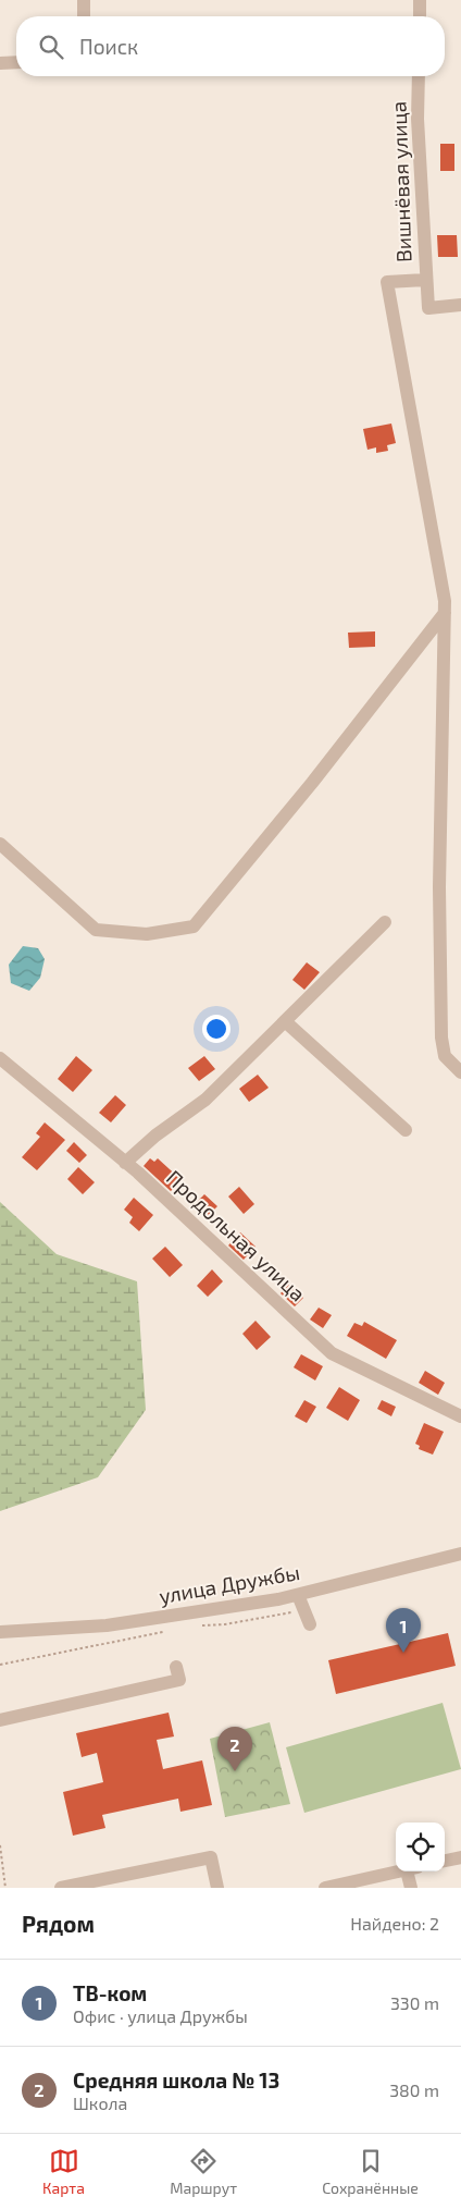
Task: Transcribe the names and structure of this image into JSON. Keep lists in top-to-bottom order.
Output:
{
  "streets": {
    "street": ["Вишнёвая улица", "Продольная улица", "улица Дружбы"]
  },
  "page": {
    "search": "Поиск",
    "pins": ["1", "2"],
    "heading": ["Рядом", "Найдено: 2"],
    "list": [
      {
        "mark": "1",
        "name": "ТВ-ком",
        "note": "Офис · улица Дружбы",
        "value": "330 m"
      },
      {
        "mark": "2",
        "name": "Средняя школа № 13",
        "note": "Школа",
        "value": "380 m"
      }
    ],
    "nav": ["Карта", "Маршрут", "Сохранённые"]
  }
}
